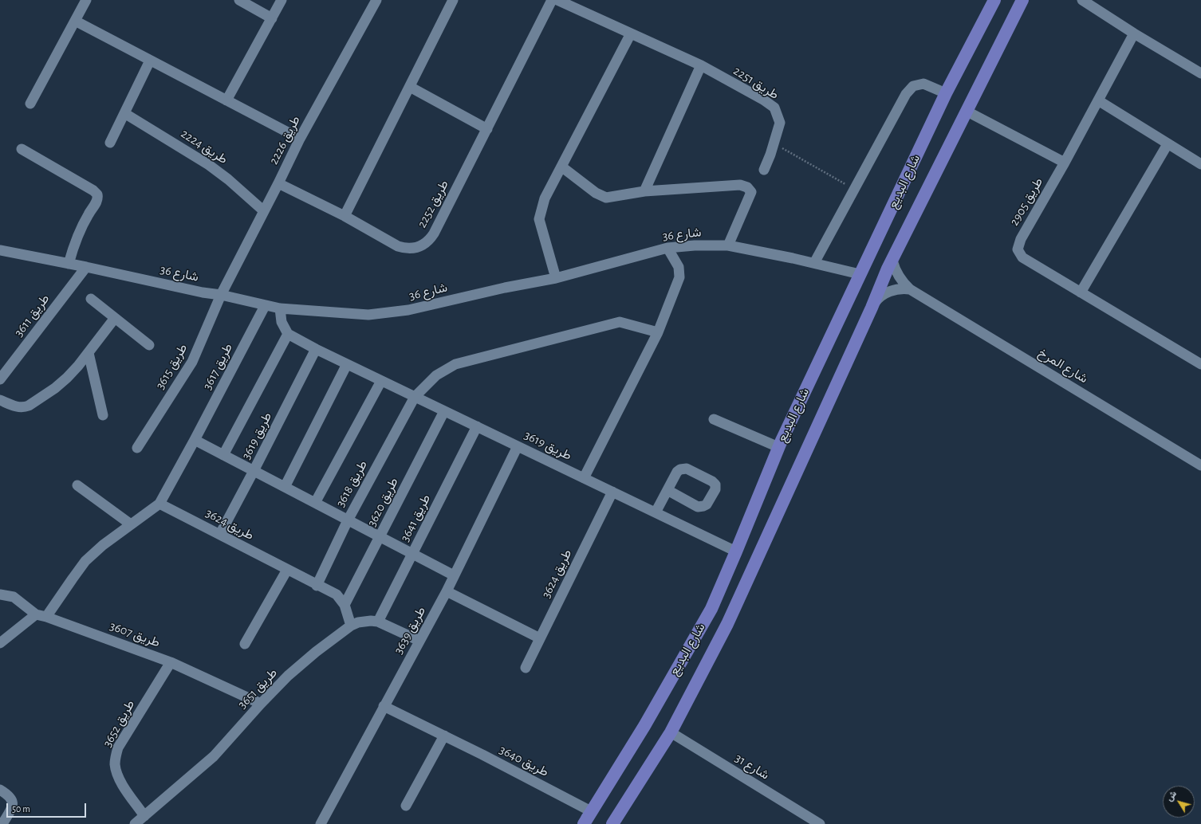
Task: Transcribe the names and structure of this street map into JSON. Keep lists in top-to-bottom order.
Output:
{
  "streets": {
    "main road": ["شارع البديع"],
    "street": [
      "طريق 2251",
      "طريق 2226",
      "طريق 2224",
      "طريق 2905",
      "طريق 2252",
      "شارع 36",
      "طريق 3611",
      "شارع المرخ",
      "طريق 3615",
      "طريق 3617",
      "طريق 3619",
      "طريق 3618",
      "طريق 3620",
      "طريق 3641",
      "طريق 3624",
      "طريق 3639",
      "طريق 3607",
      "طريق 3651",
      "طريق 3652",
      "طريق 3640",
      "شارع 31"
    ]
  },
  "crossings": [
    ["طريق 2226", "طريق 2224"],
    ["طريق 2226", "طريق 2252"],
    ["طريق 2226", "شارع 36"],
    ["طريق 2226", "طريق 3615"],
    ["شارع البديع", "شارع 36"],
    ["شارع البديع", "شارع المرخ"],
    ["شارع البديع", "طريق 3619"],
    ["شارع البديع", "طريق 3640"],
    ["شارع البديع", "شارع 31"],
    ["شارع 36", "طريق 3611"],
    ["شارع 36", "طريق 3615"],
    ["شارع 36", "طريق 3617"],
    ["طريق 3617", "طريق 3624"],
    ["طريق 3619", "طريق 3618"],
    ["طريق 3619", "طريق 3620"],
    ["طريق 3619", "طريق 3641"],
    ["طريق 3619", "طريق 3624"],
    ["طريق 3619", "طريق 3639"],
    ["طريق 3618", "طريق 3624"],
    ["طريق 3620", "طريق 3624"],
    ["طريق 3641", "طريق 3651"],
    ["طريق 3624", "طريق 3651"],
    ["طريق 3639", "طريق 3651"],
    ["طريق 3639", "طريق 3640"],
    ["طريق 3607", "طريق 3651"],
    ["طريق 3607", "طريق 3652"],
    ["طريق 3651", "طريق 3652"]
  ],
  "scale_bar": "50 m",
  "north": "top left"
}
